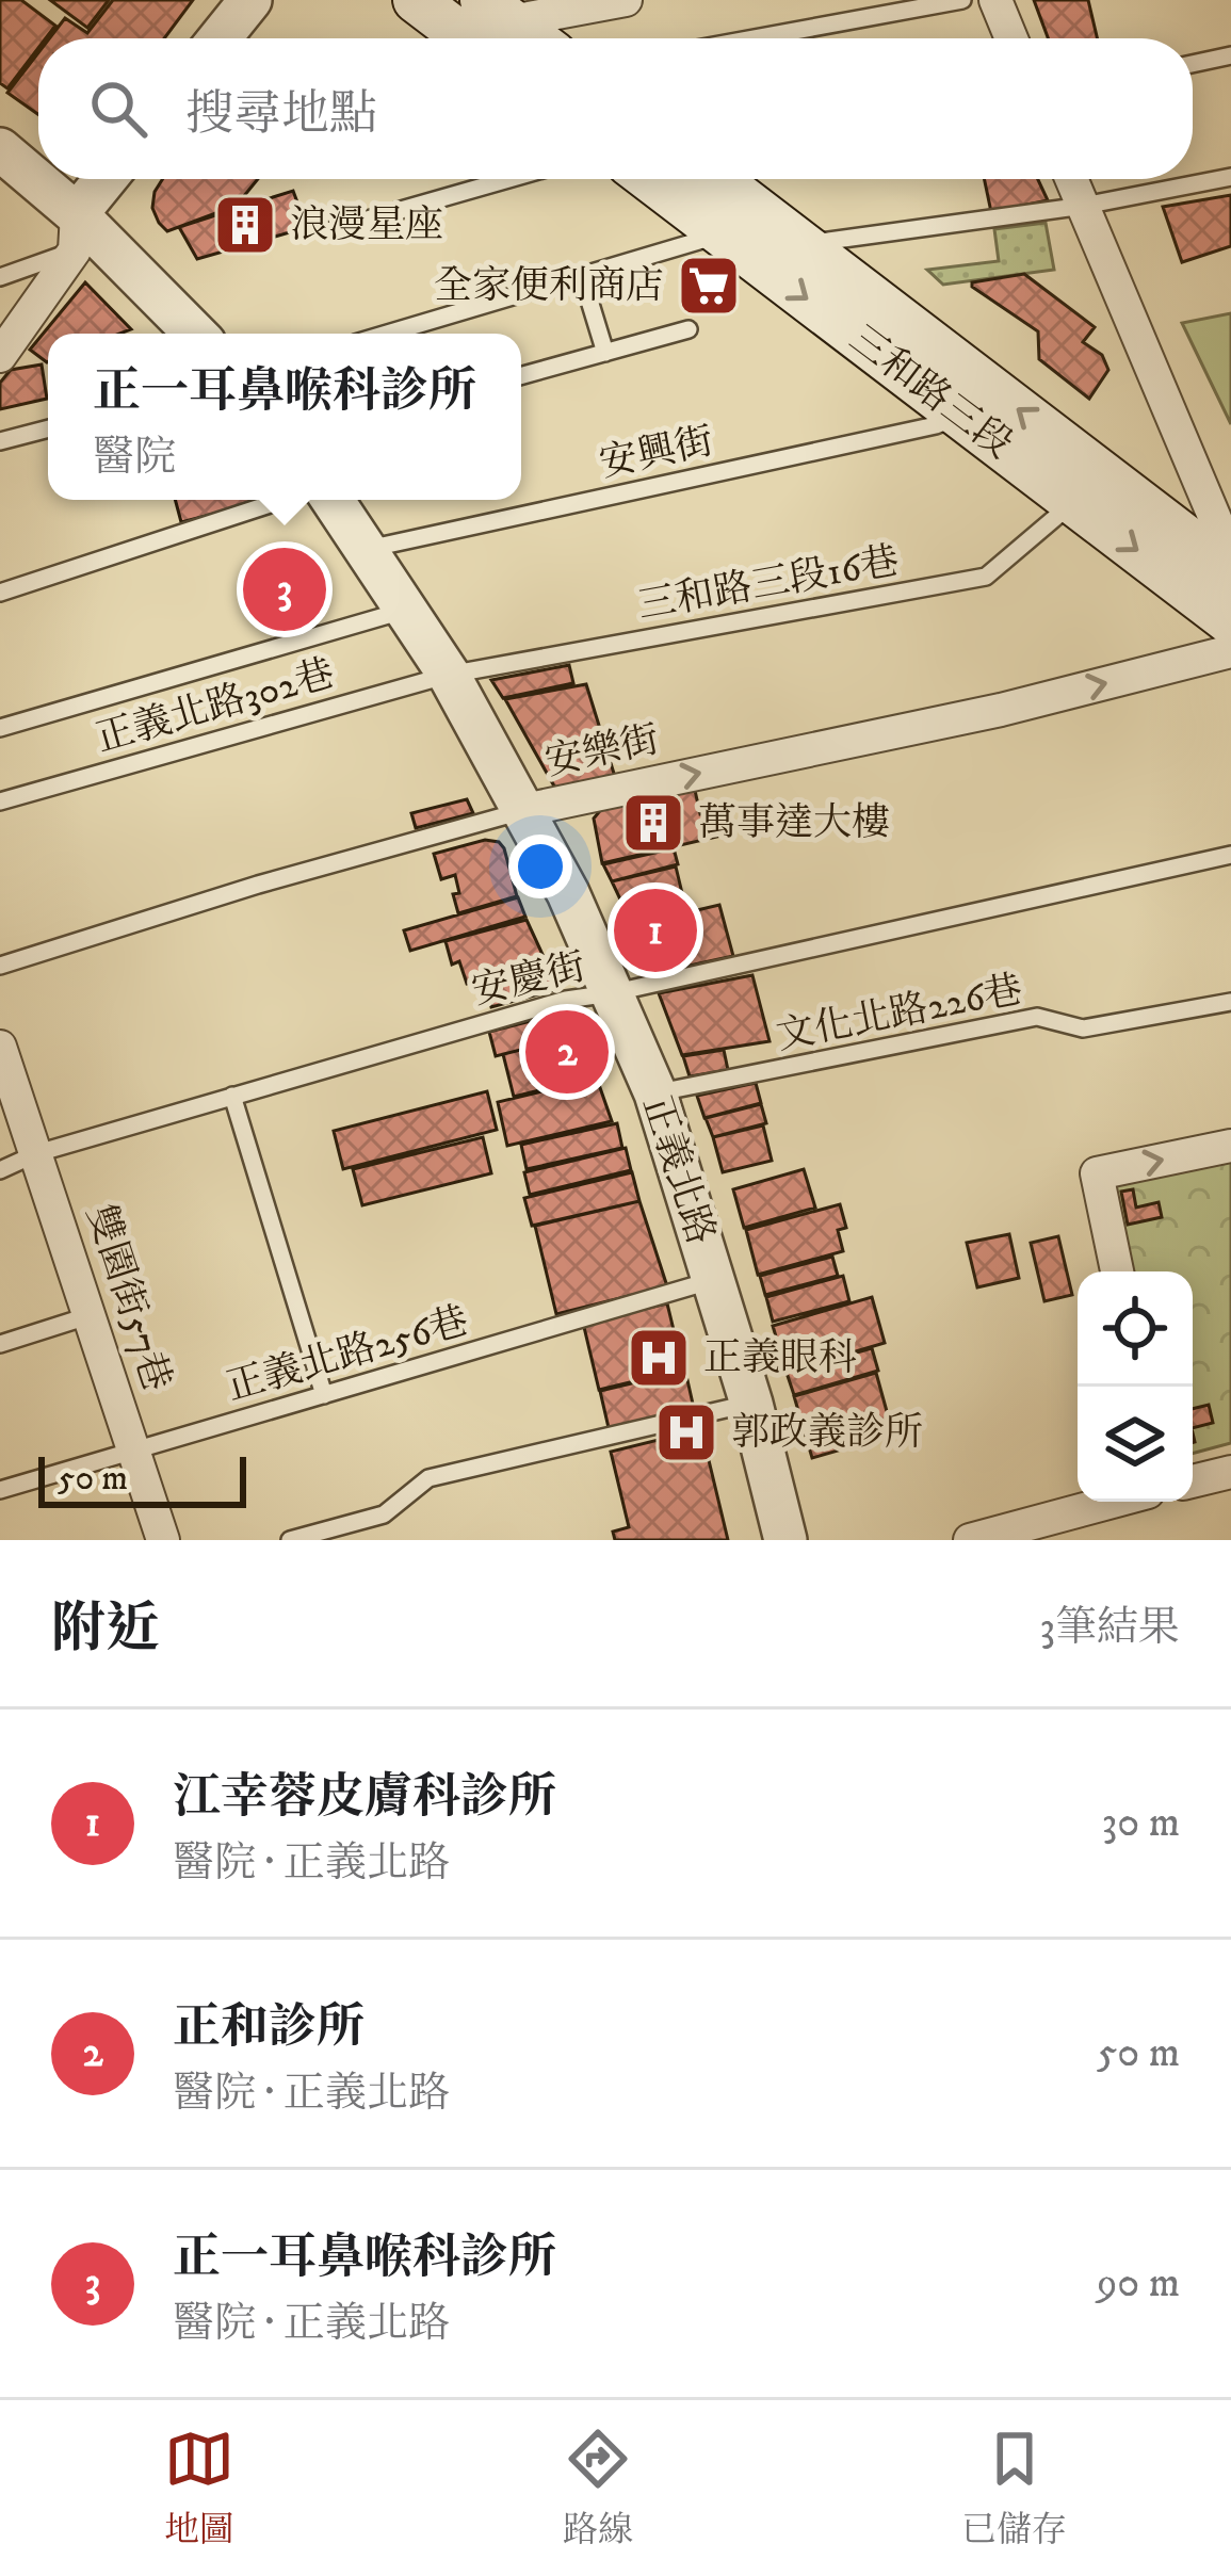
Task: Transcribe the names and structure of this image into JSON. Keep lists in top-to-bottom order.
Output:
{
  "streets": {
    "main road": ["三和路三段"],
    "street": ["安樂街", "正義北路", "雙園街57巷"],
    "lane": [
      "安興街",
      "三和路三段16巷",
      "正義北路302巷",
      "安慶街",
      "文化北路226巷",
      "正義北路256巷"
    ]
  },
  "crossings": [
    ["三和路三段", "安興街"],
    ["三和路三段", "三和路三段16巷"],
    ["安興街", "正義北路"],
    ["三和路三段16巷", "正義北路302巷"],
    ["三和路三段16巷", "正義北路"],
    ["正義北路302巷", "正義北路"],
    ["安樂街", "正義北路"],
    ["安慶街", "正義北路"],
    ["安慶街", "雙園街57巷"],
    ["文化北路226巷", "正義北路"],
    ["正義北路", "正義北路256巷"],
    ["雙園街57巷", "正義北路256巷"]
  ],
  "one_way": ["安樂街"],
  "places": {
    "building": ["浪漫星座", "萬事達大樓"],
    "supermarket": ["全家便利商店"],
    "hospital": ["正義眼科", "郭政義診所"]
  },
  "scale_bar": "50 m",
  "page": {
    "search": "搜尋地點",
    "popup": ["正一耳鼻喉科診所", "醫院"],
    "pins": ["3", "1", "2"],
    "scale": "50 m",
    "heading": ["附近", "3筆結果"],
    "list": [
      {
        "mark": "1",
        "name": "江幸蓉皮膚科診所",
        "note": "醫院 · 正義北路",
        "value": "30 m"
      },
      {
        "mark": "2",
        "name": "正和診所",
        "note": "醫院 · 正義北路",
        "value": "50 m"
      },
      {
        "mark": "3",
        "name": "正一耳鼻喉科診所",
        "note": "醫院 · 正義北路",
        "value": "90 m"
      }
    ],
    "nav": ["地圖", "路線", "已儲存"]
  }
}
